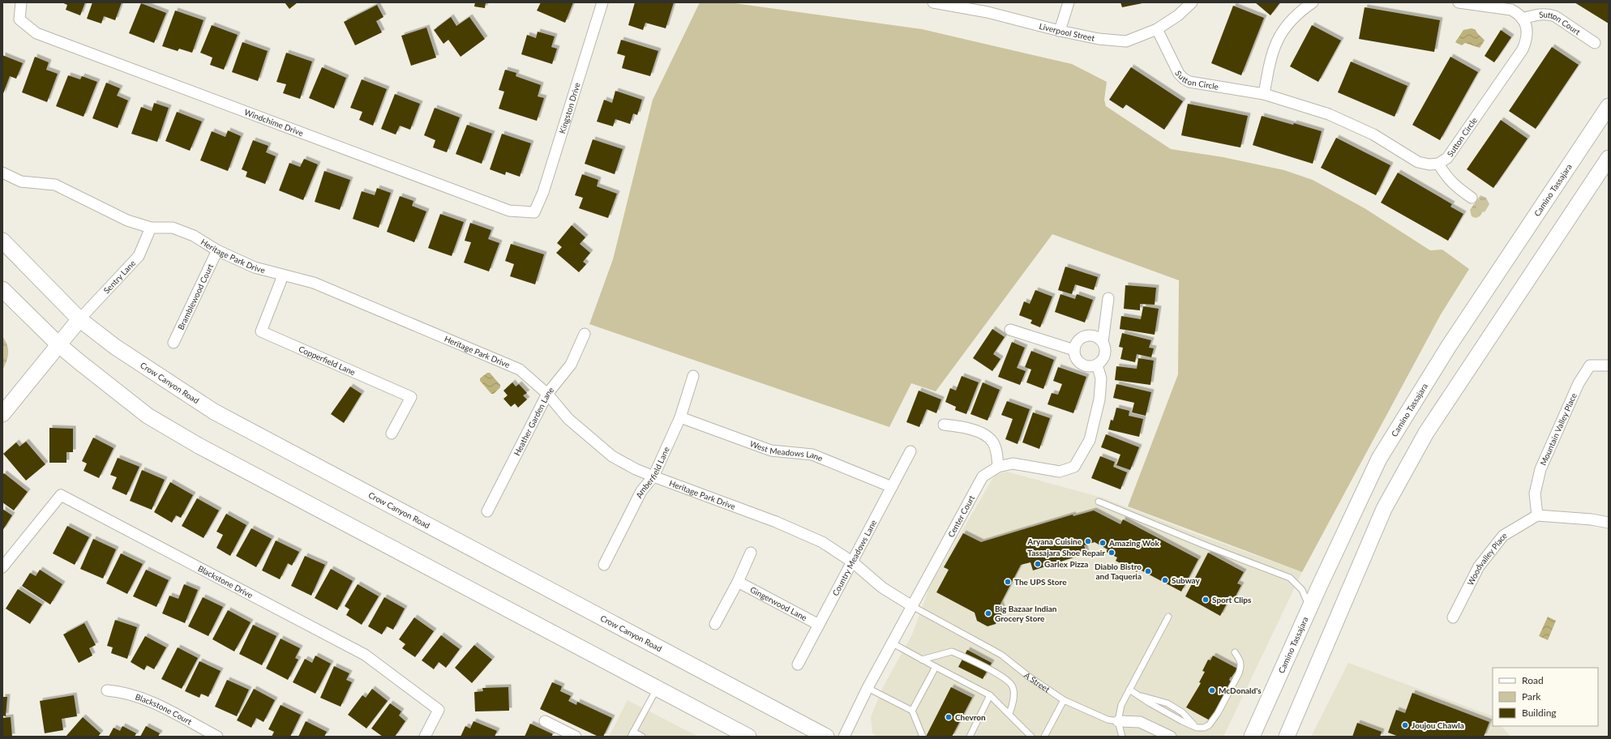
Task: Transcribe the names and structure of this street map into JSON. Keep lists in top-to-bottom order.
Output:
{
  "streets": {
    "main road": ["Camino Tassajara", "Crow Canyon Road"],
    "street": [
      "Sutton Court",
      "Liverpool Street",
      "Sutton Circle",
      "Kingston Drive",
      "Windchime Drive",
      "Heritage Park Drive",
      "Sentry Lane",
      "Bramblewood Court",
      "Copperfield Lane",
      "Heather Garden Lane",
      "Mountain Valley Place",
      "West Meadows Lane",
      "Amberfield Lane",
      "Center Court",
      "Country Meadows Lane",
      "Woodvalley Place",
      "Blackstone Drive",
      "Gingerwood Lane",
      "A Street",
      "Blackstone Court"
    ]
  },
  "crossings": [
    ["Sutton Court", "Sutton Circle"],
    ["Liverpool Street", "Sutton Circle"],
    ["Kingston Drive", "Windchime Drive"],
    ["Heritage Park Drive", "Sentry Lane"],
    ["Heritage Park Drive", "Bramblewood Court"],
    ["Heritage Park Drive", "Copperfield Lane"],
    ["Heritage Park Drive", "Heather Garden Lane"],
    ["Heritage Park Drive", "Amberfield Lane"],
    ["Heritage Park Drive", "Center Court"],
    ["Heritage Park Drive", "Country Meadows Lane"],
    ["Heritage Park Drive", "A Street"],
    ["Sentry Lane", "Crow Canyon Road"],
    ["Mountain Valley Place", "Woodvalley Place"],
    ["West Meadows Lane", "Amberfield Lane"],
    ["West Meadows Lane", "Country Meadows Lane"],
    ["Center Court", "A Street"],
    ["Country Meadows Lane", "Gingerwood Lane"]
  ],
  "places": [
    "Aryana Cuisine",
    "Amazing Wok",
    "Tassajara Shoe Repair",
    "Garlex Pizza",
    "Diablo Bistro and Taqueria",
    "Subway",
    "The UPS Store",
    "Sport Clips",
    "Big Bazaar Indian Grocery Store",
    "McDonald's",
    "Chevron",
    "Joujou Chawla"
  ],
  "legend": ["Road", "Park", "Building"]
}
